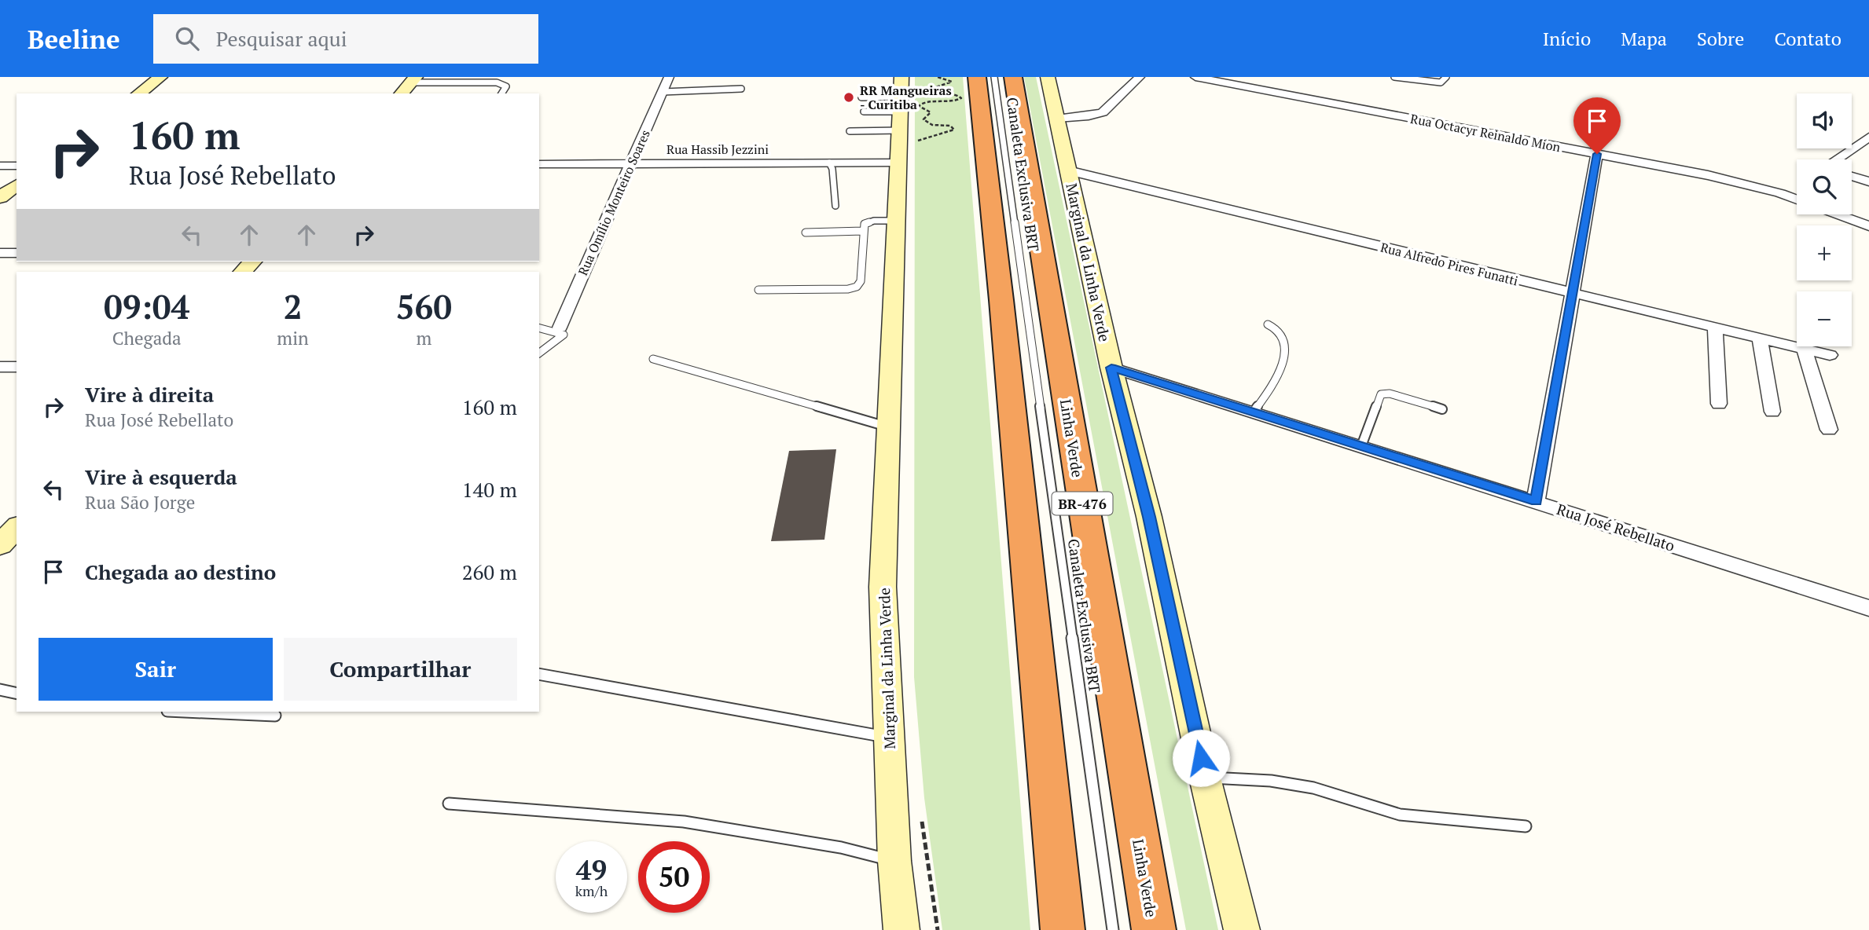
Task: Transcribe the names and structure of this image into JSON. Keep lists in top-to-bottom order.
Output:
{
  "streets": {
    "highway": ["Linha Verde", "BR-476"],
    "main road": ["Marginal da Linha Verde"],
    "street": [
      "Rua Octacyr Reinaldo Mion",
      "Rua Hassib Jezzini",
      "Rua Omílio Monteiro Soares",
      "Rua Alfredo Pires Funatti",
      "Rua José Rebellato"
    ],
    "lane": ["Canaleta Exclusiva BRT"]
  },
  "crossings": [
    ["Rua Hassib Jezzini", "Rua Omílio Monteiro Soares"],
    ["Rua Hassib Jezzini", "Marginal da Linha Verde"],
    ["Marginal da Linha Verde", "Rua Alfredo Pires Funatti"],
    ["Marginal da Linha Verde", "Rua José Rebellato"]
  ],
  "places": ["RR Mangueiras - Curitiba"],
  "page": {
    "header": "Beeline",
    "search": "Pesquisar aqui",
    "nav": [
      "Início",
      "Mapa",
      "Sobre",
      "Contato"
    ],
    "map_buttons": ["+", "−"],
    "turn": ["160 m", "Rua José Rebellato"],
    "eta": [
      "09:04",
      "Chegada",
      "2",
      "min",
      "560",
      "m"
    ],
    "list": [
      {
        "name": "Vire à direita",
        "note": "Rua José Rebellato",
        "value": "160 m"
      },
      {
        "name": "Vire à esquerda",
        "note": "Rua São Jorge",
        "value": "140 m"
      },
      {
        "name": "Chegada ao destino",
        "value": "260 m"
      }
    ],
    "buttons": ["Sair", "Compartilhar"],
    "speed": "49 km/h",
    "limit": "50"
  }
}
